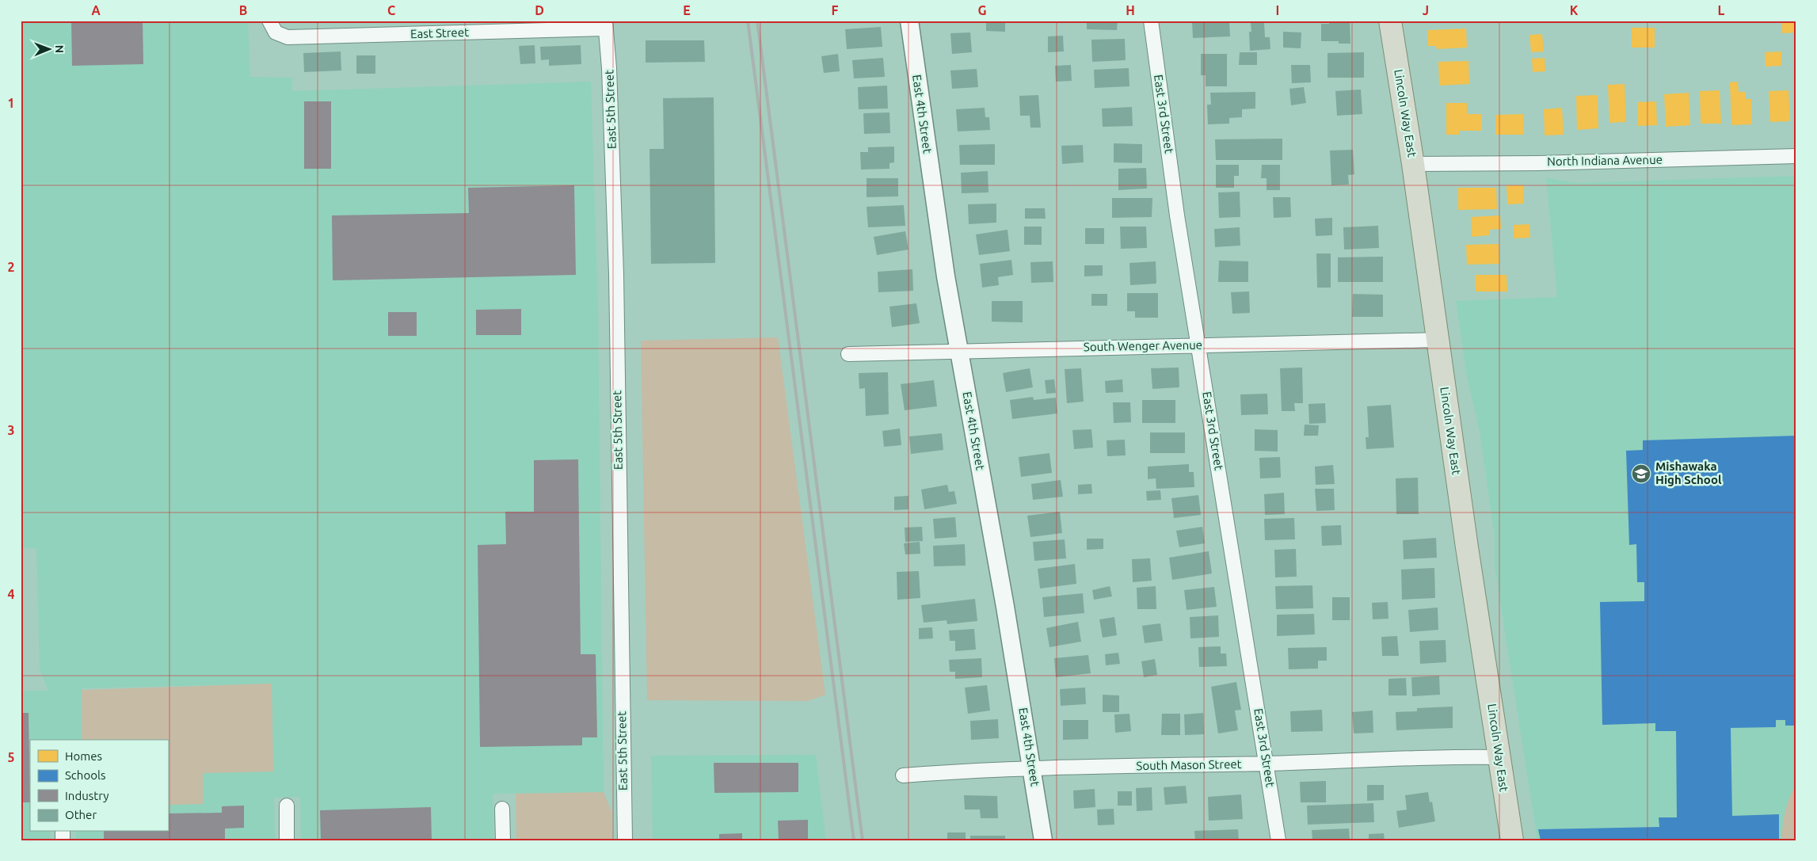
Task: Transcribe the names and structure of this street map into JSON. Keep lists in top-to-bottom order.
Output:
{
  "streets": {
    "main road": ["Lincoln Way East"],
    "street": [
      "East Street",
      "East 5th Street",
      "East 4th Street",
      "East 3rd Street",
      "North Indiana Avenue",
      "South Wenger Avenue",
      "South Mason Street"
    ]
  },
  "crossings": [
    ["East Street", "East 5th Street"],
    ["Lincoln Way East", "North Indiana Avenue"],
    ["Lincoln Way East", "South Wenger Avenue"],
    ["Lincoln Way East", "South Mason Street"],
    ["East 4th Street", "South Wenger Avenue"],
    ["East 4th Street", "South Mason Street"],
    ["East 3rd Street", "South Wenger Avenue"],
    ["East 3rd Street", "South Mason Street"]
  ],
  "places": {
    "school or university": ["Mishawaka High School"]
  },
  "legend": [
    "Homes",
    "Schools",
    "Industry",
    "Other"
  ],
  "north": "right",
  "grid": {
    "columns": [
      "A",
      "B",
      "C",
      "D",
      "E",
      "F",
      "G",
      "H",
      "I",
      "J",
      "K",
      "L"
    ],
    "rows": [
      "1",
      "2",
      "3",
      "4",
      "5"
    ]
  }
}
